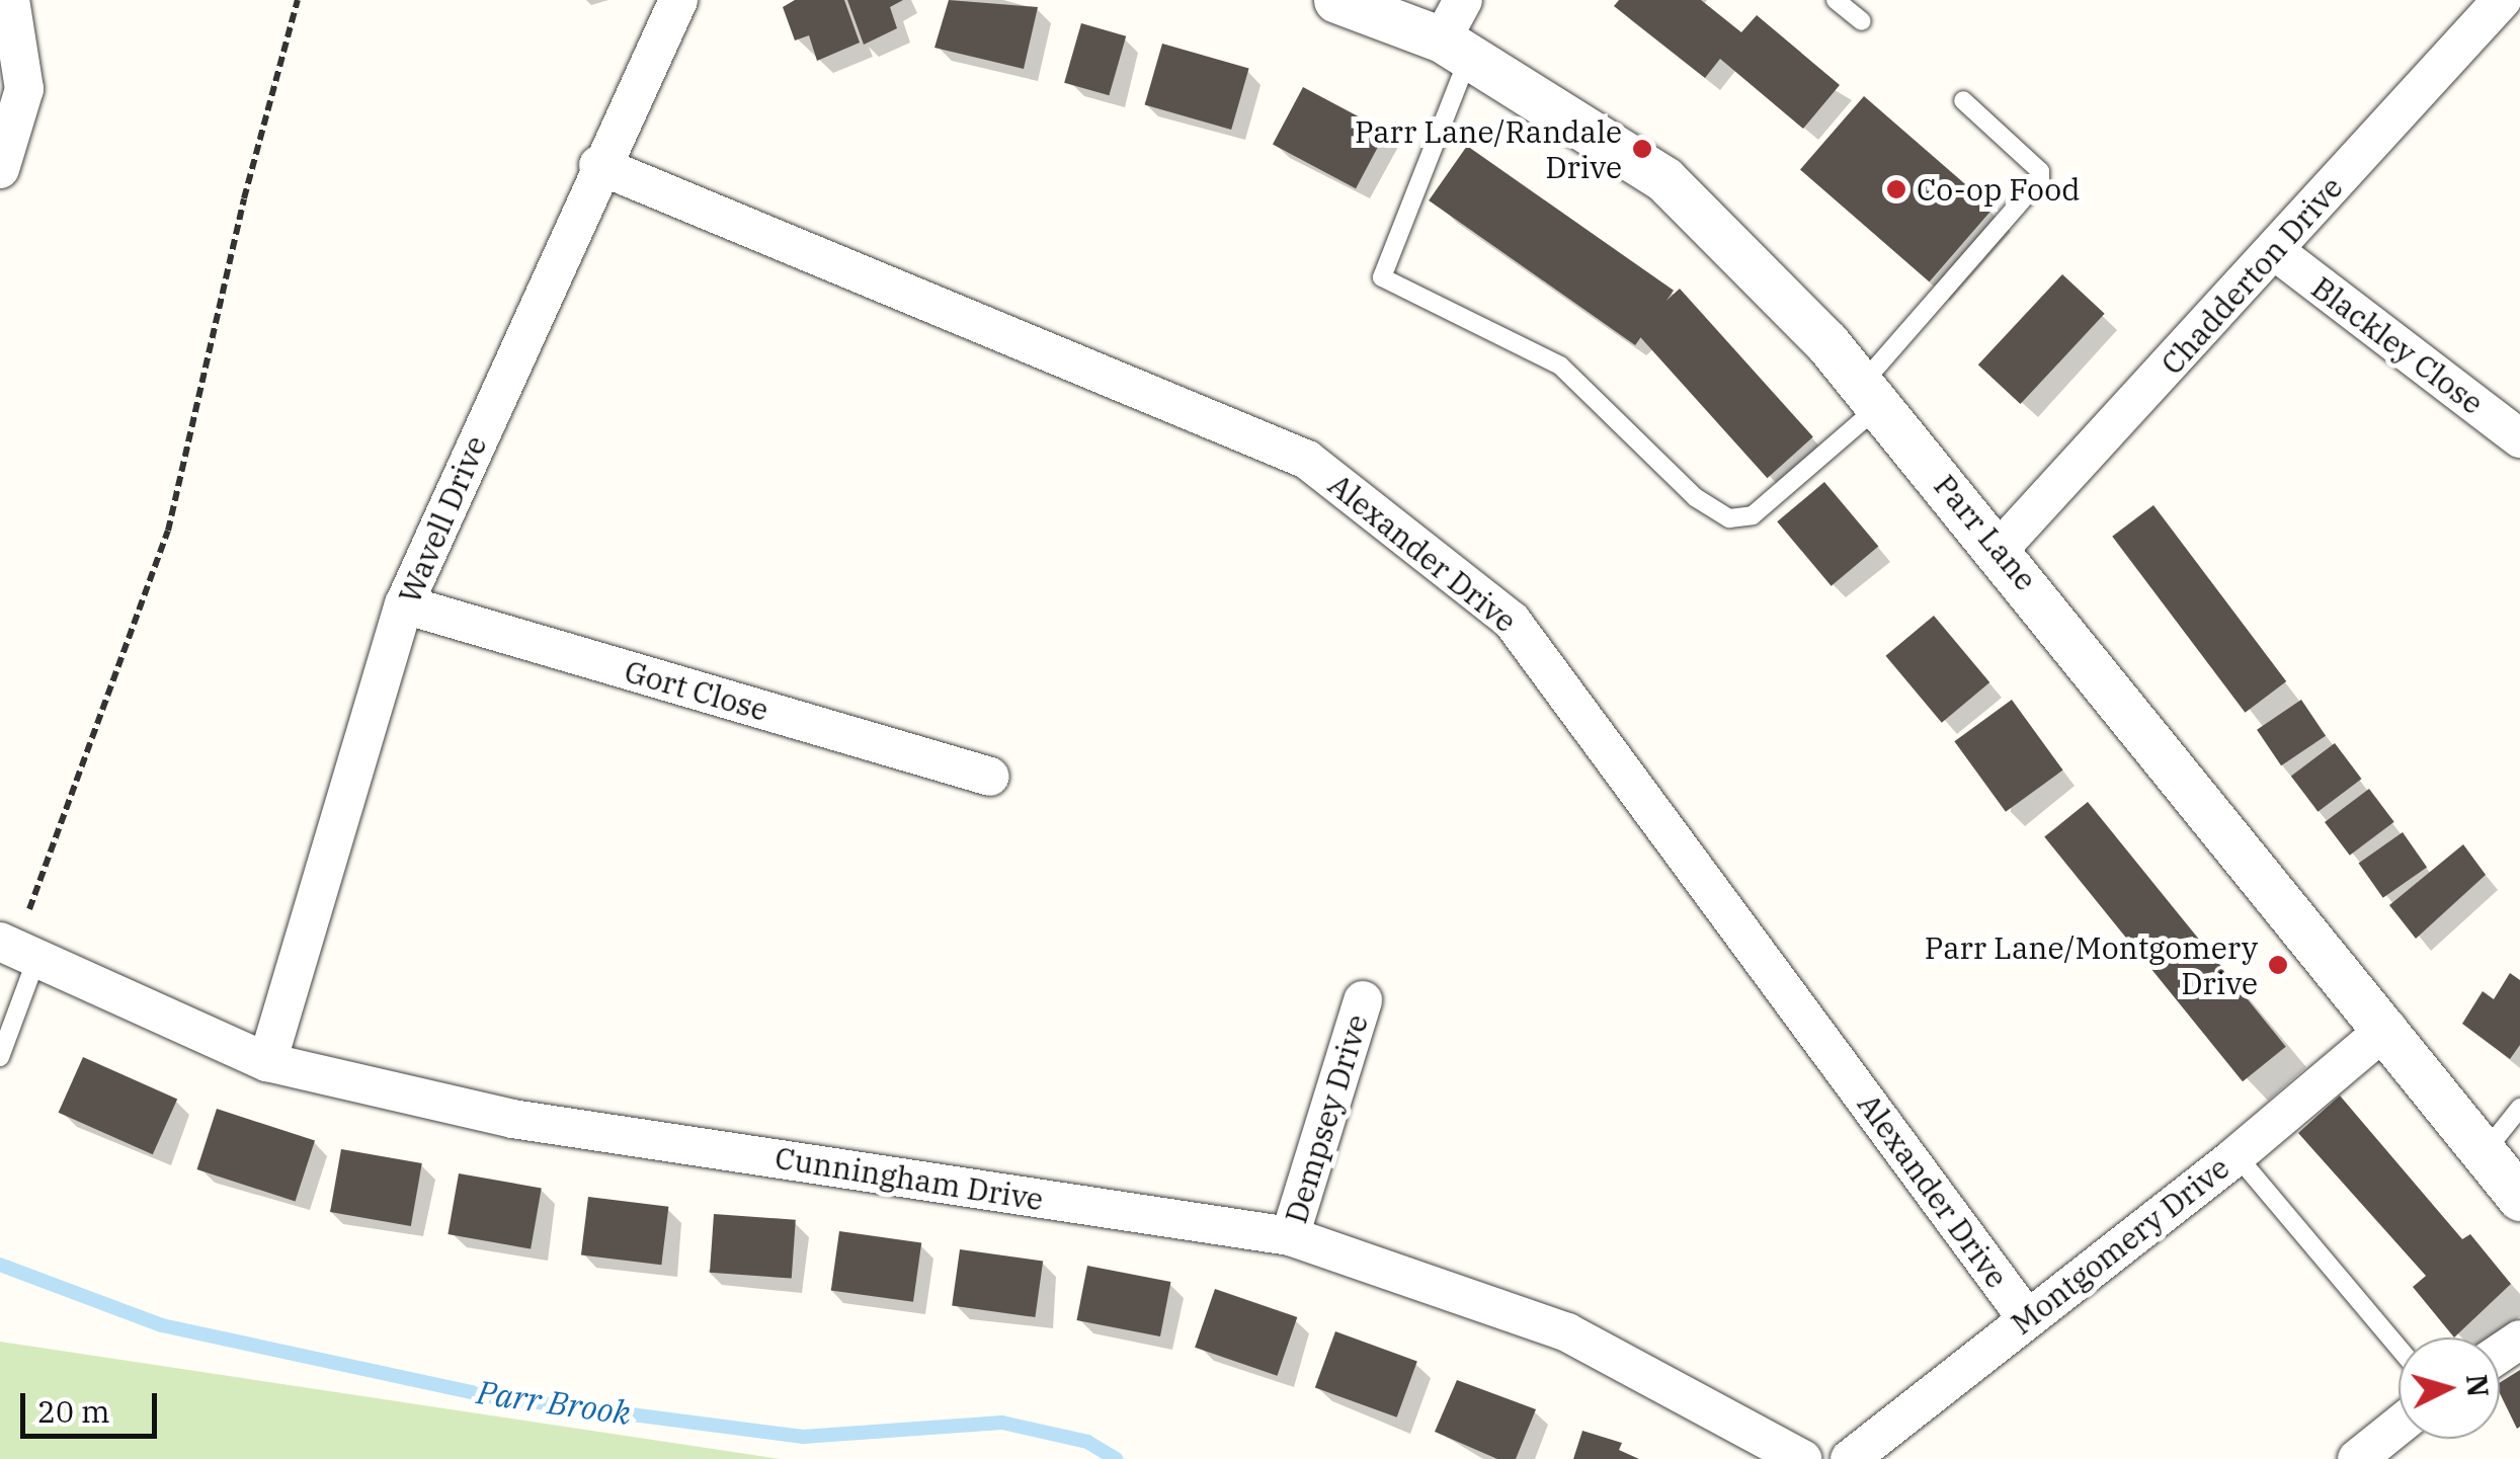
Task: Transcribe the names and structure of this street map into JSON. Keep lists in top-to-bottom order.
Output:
{
  "streets": {
    "street": [
      "Chadderton Drive",
      "Blackley Close",
      "Wavell Drive",
      "Parr Lane",
      "Alexander Drive",
      "Gort Close",
      "Dempsey Drive",
      "Cunningham Drive",
      "Montgomery Drive"
    ]
  },
  "crossings": [
    ["Chadderton Drive", "Blackley Close"],
    ["Chadderton Drive", "Parr Lane"],
    ["Wavell Drive", "Alexander Drive"],
    ["Wavell Drive", "Gort Close"],
    ["Wavell Drive", "Cunningham Drive"],
    ["Parr Lane", "Montgomery Drive"],
    ["Alexander Drive", "Montgomery Drive"],
    ["Dempsey Drive", "Cunningham Drive"]
  ],
  "water": ["Parr Brook"],
  "places": ["Parr Lane/Randale Drive", "Co-op Food", "Parr Lane/Montgomery Drive"],
  "scale_bar": "20 m",
  "north": "right"
}
